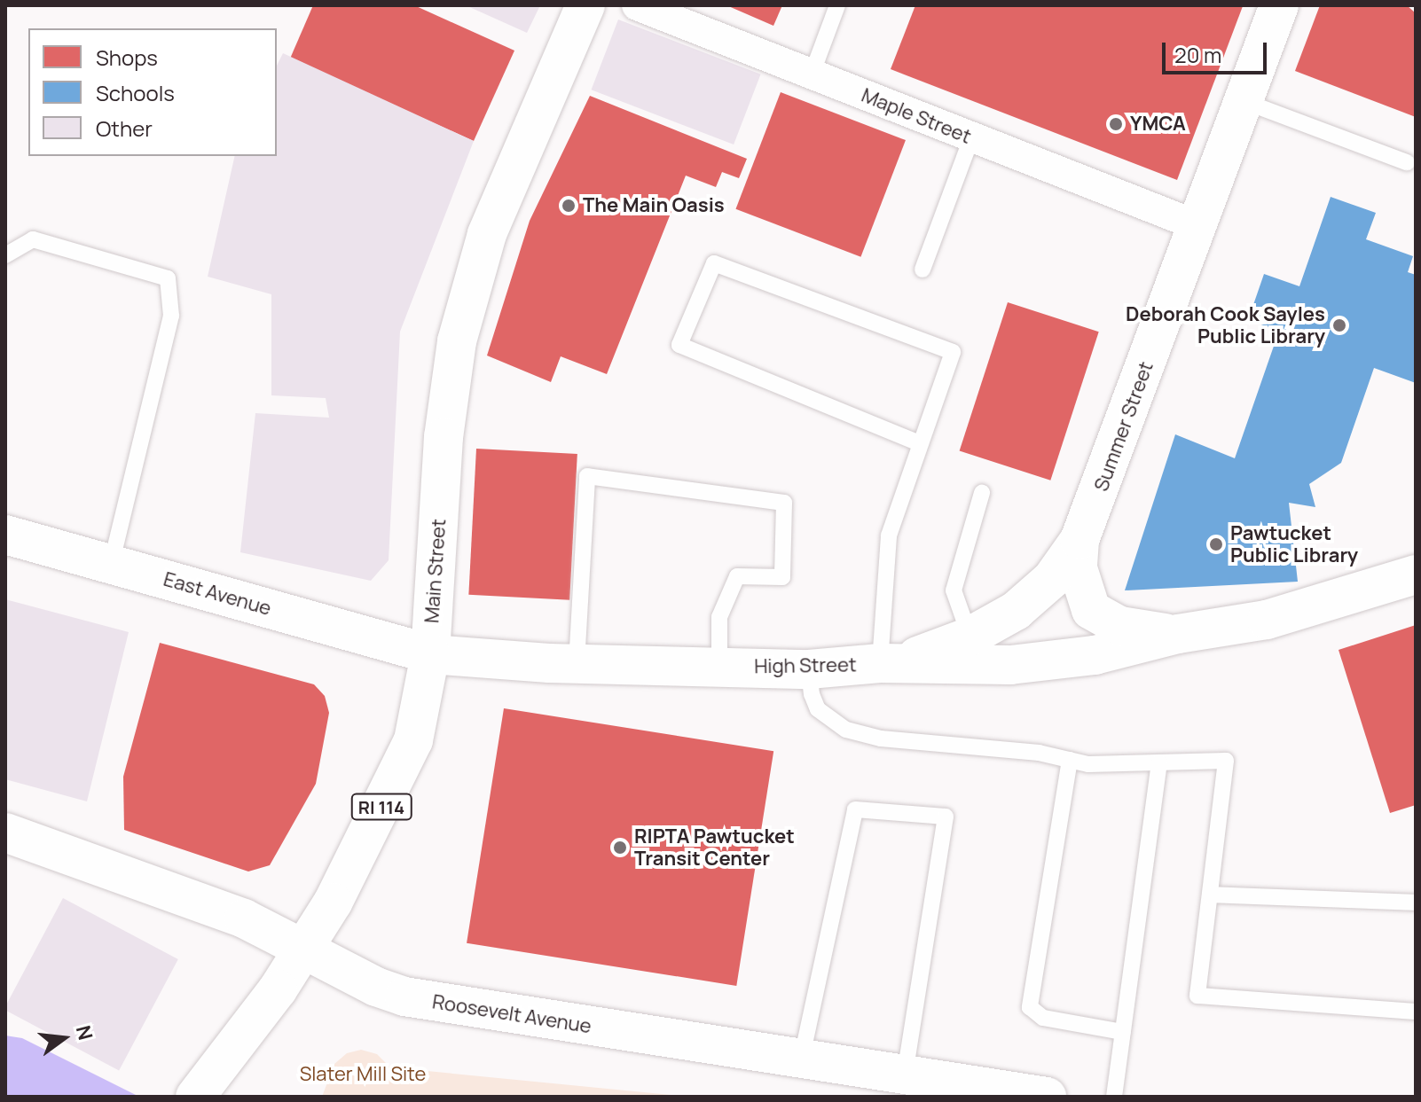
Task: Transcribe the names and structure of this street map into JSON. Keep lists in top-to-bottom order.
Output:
{
  "streets": {
    "main road": [
      "Summer Street",
      "Main Street",
      "East Avenue",
      "High Street",
      "RI 114",
      "Roosevelt Avenue"
    ],
    "street": ["Maple Street"]
  },
  "crossings": [
    ["Maple Street", "Summer Street"],
    ["Summer Street", "High Street"],
    ["Main Street", "East Avenue"],
    ["Main Street", "High Street"],
    ["Main Street", "Roosevelt Avenue"],
    ["East Avenue", "High Street"]
  ],
  "parks": ["Slater Mill Site"],
  "places": [
    "YMCA",
    "The Main Oasis",
    "Deborah Cook Sayles Public Library",
    "Pawtucket Public Library",
    "RIPTA Pawtucket Transit Center"
  ],
  "legend": ["Shops", "Schools", "Other"],
  "scale_bar": "20 m",
  "north": "right"
}
